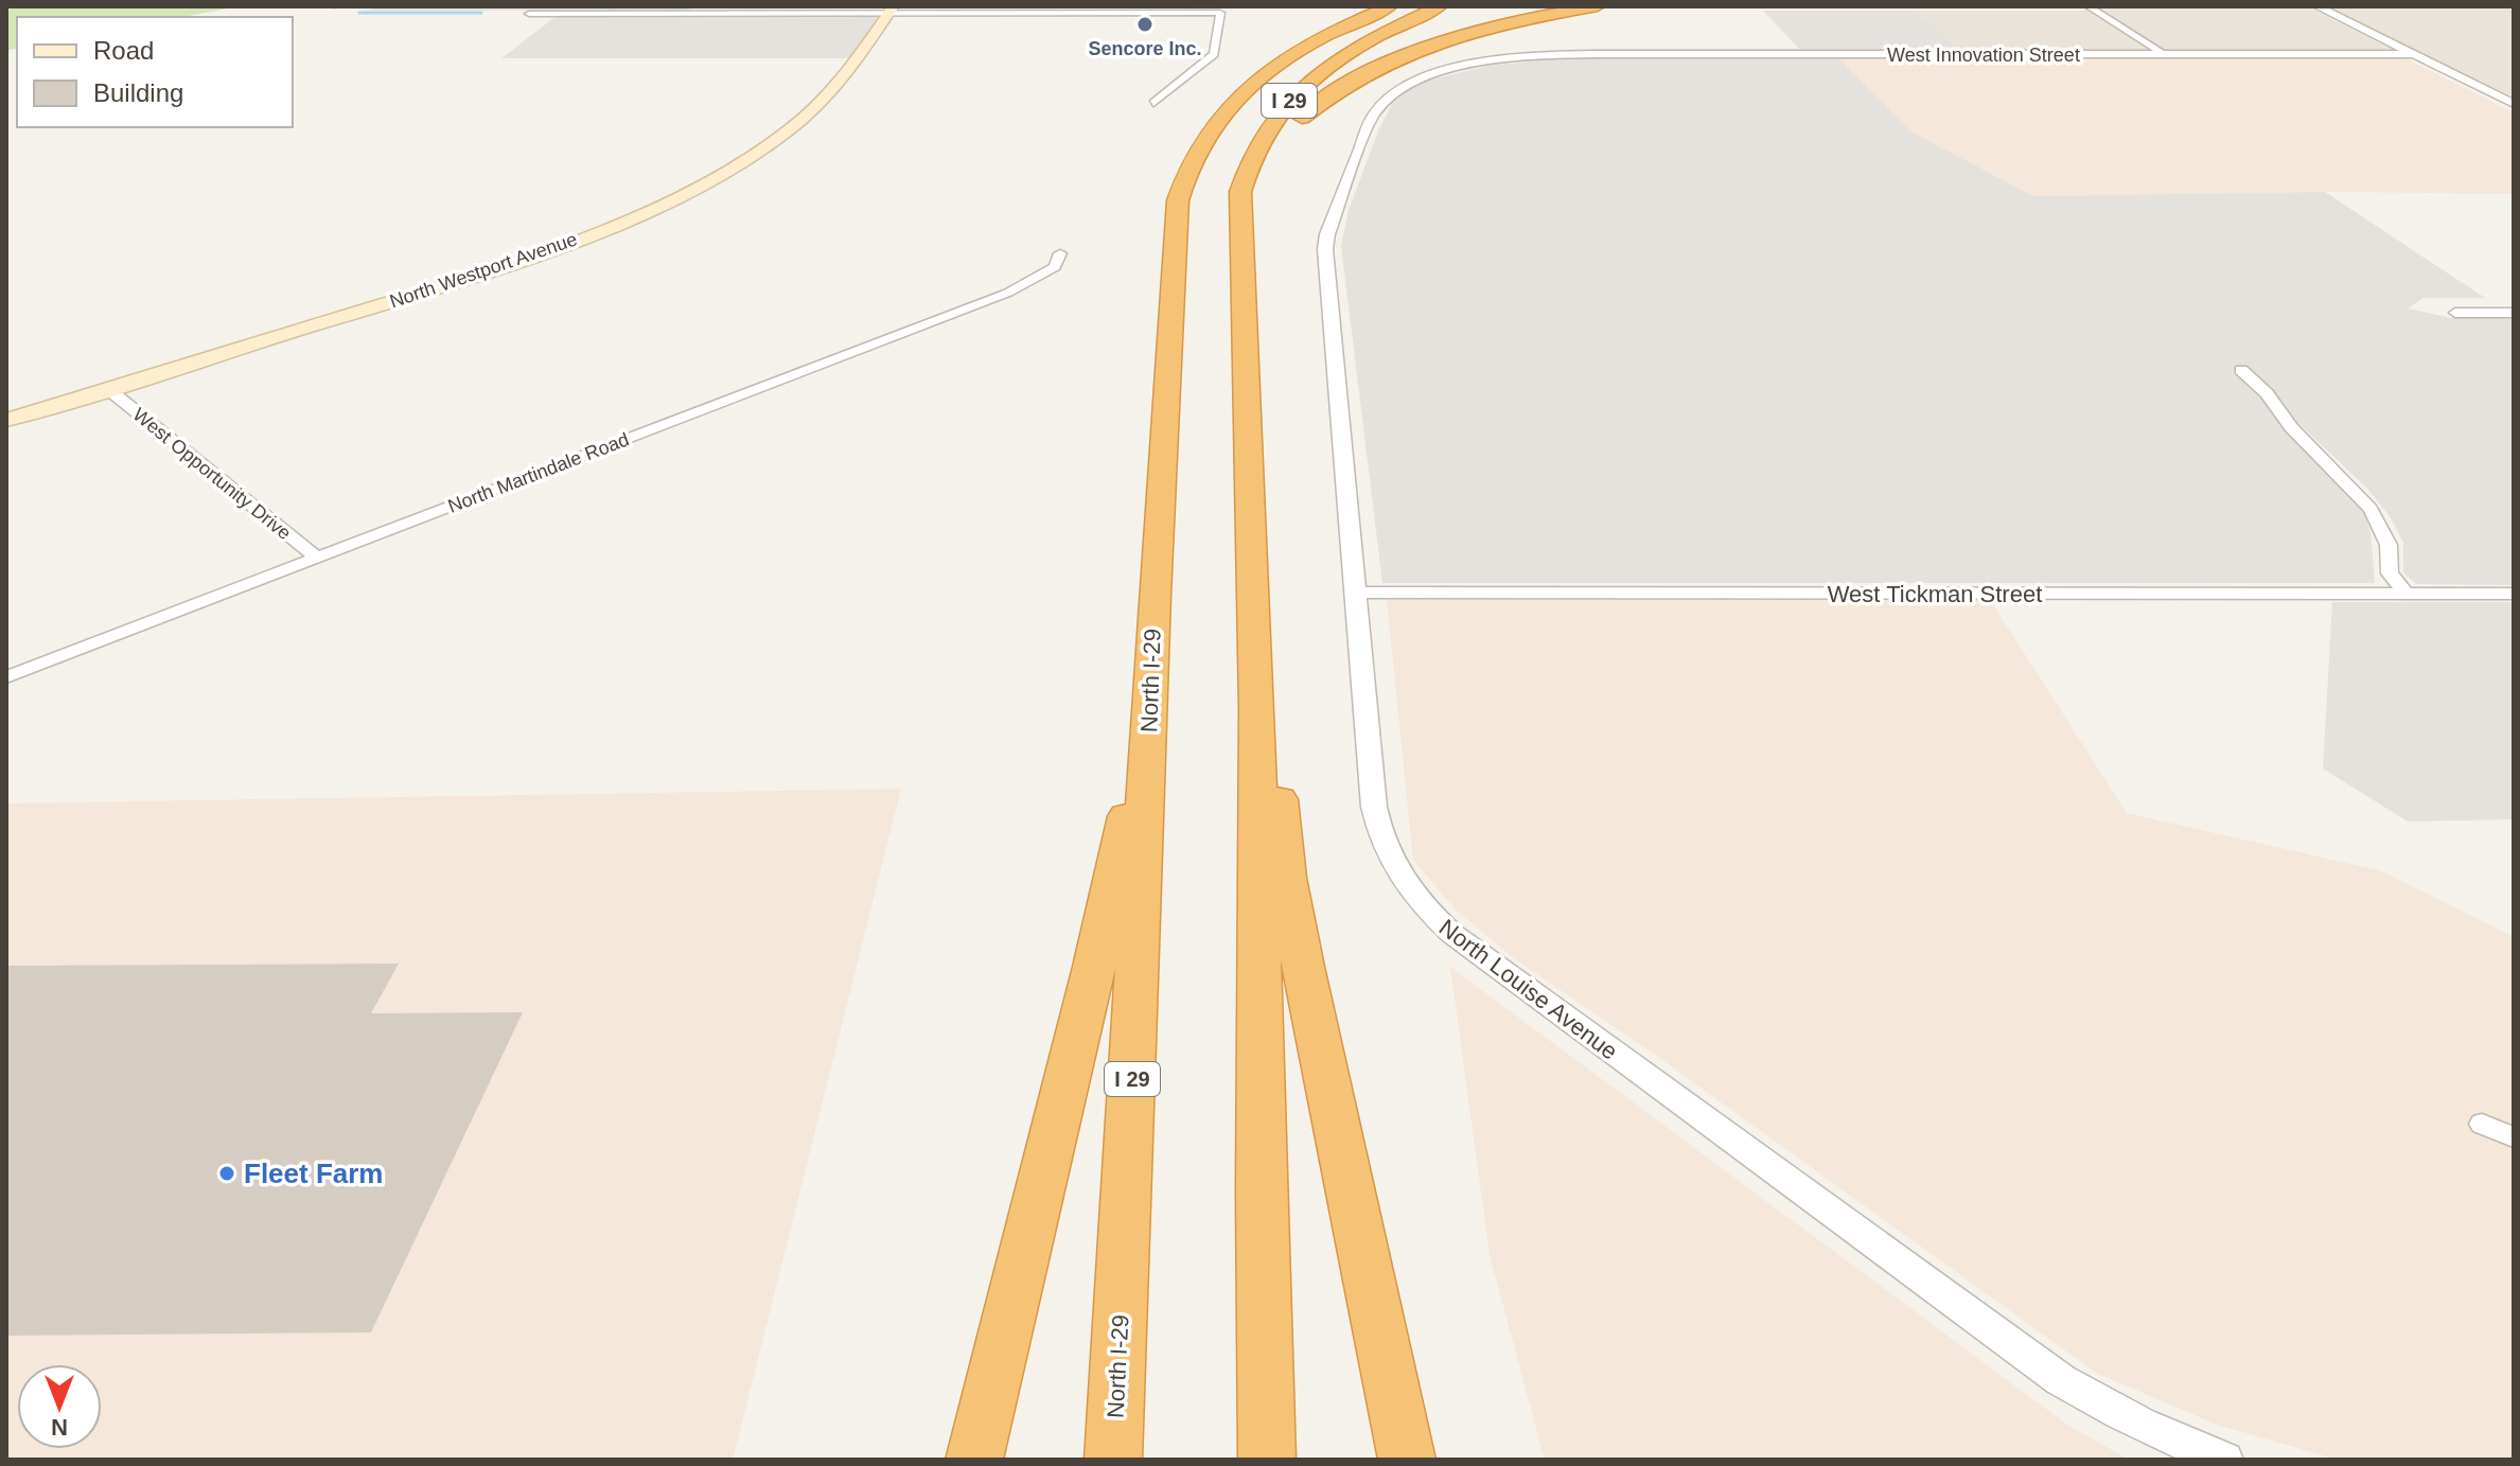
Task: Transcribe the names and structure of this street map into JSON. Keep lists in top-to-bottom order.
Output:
{
  "streets": {
    "highway": ["I 29", "North I-29"],
    "main road": ["North Westport Avenue"],
    "street": [
      "West Innovation Street",
      "North Martindale Road",
      "West Opportunity Drive",
      "West Tickman Street",
      "North Louise Avenue"
    ]
  },
  "crossings": [
    ["West Innovation Street", "North Louise Avenue"],
    ["North Westport Avenue", "West Opportunity Drive"],
    ["North Martindale Road", "West Opportunity Drive"],
    ["West Tickman Street", "North Louise Avenue"]
  ],
  "places": ["Sencore Inc.", "Fleet Farm"],
  "legend": ["Road", "Building"],
  "north": "bottom"
}
